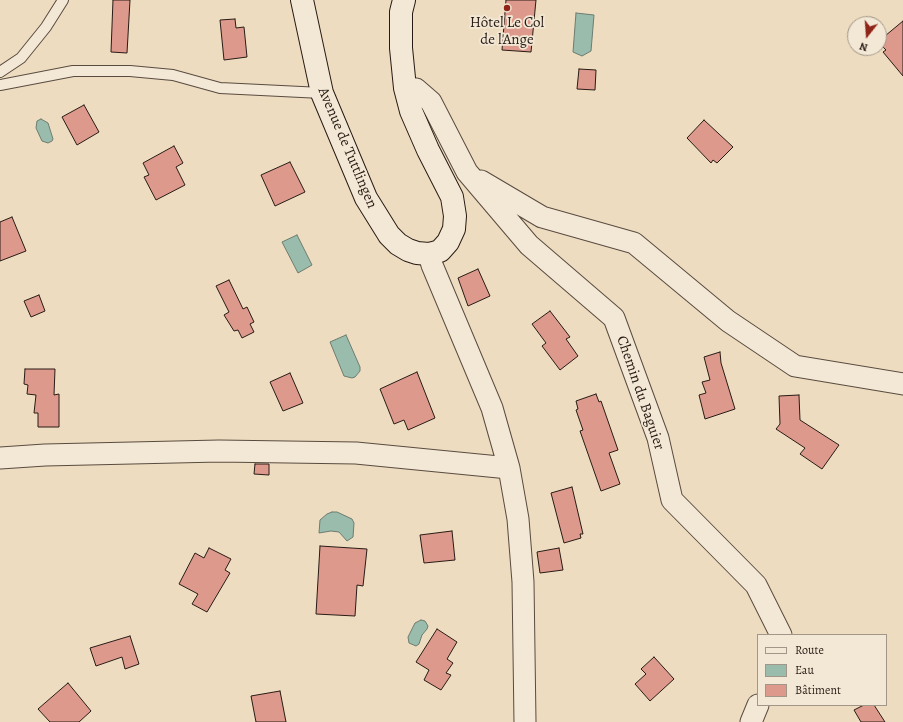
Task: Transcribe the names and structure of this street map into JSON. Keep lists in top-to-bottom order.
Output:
{
  "streets": {
    "main road": ["Avenue de Tuttlingen"],
    "street": ["Chemin du Baguier"]
  },
  "places": ["Hôtel Le Col de l'Ange"],
  "legend": ["Route", "Eau", "Bâtiment"],
  "north": "bottom"
}
